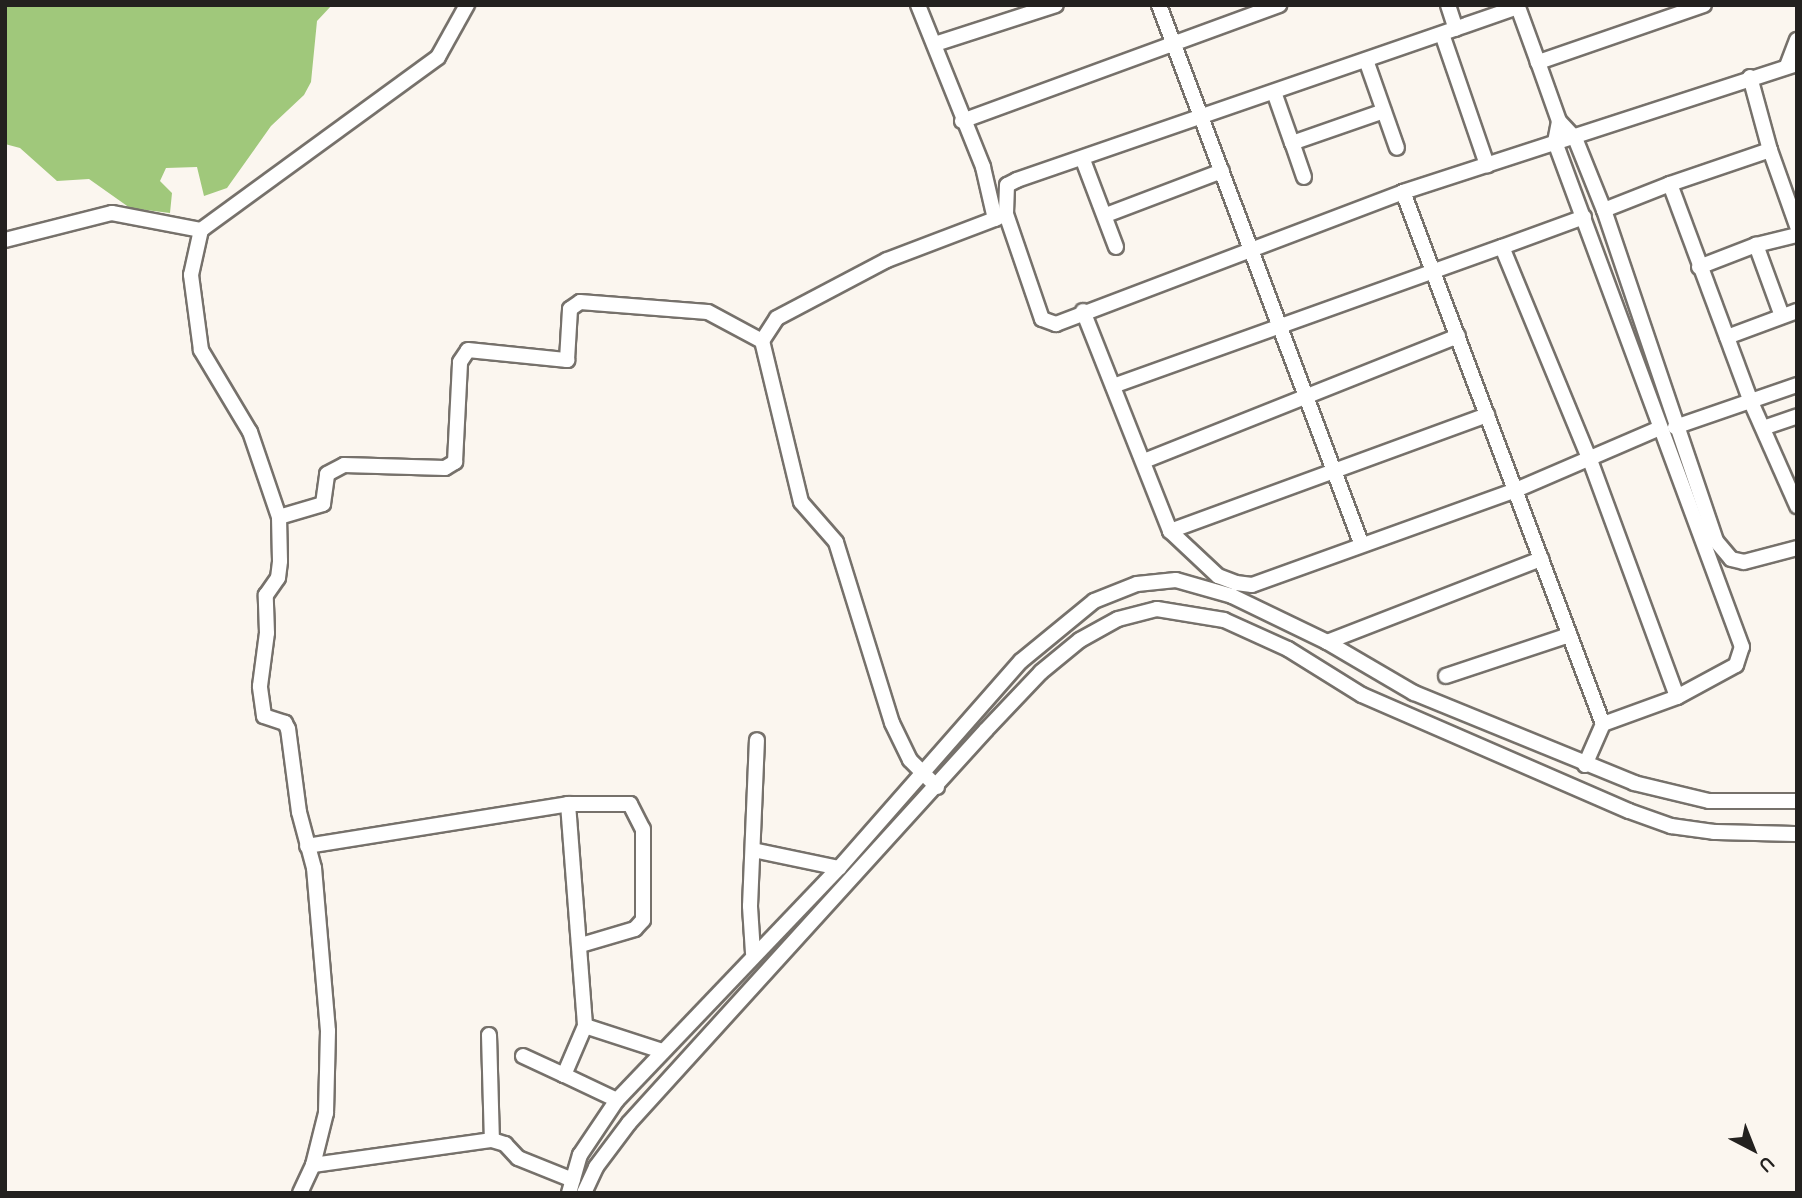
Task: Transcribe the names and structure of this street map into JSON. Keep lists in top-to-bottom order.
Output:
{
  "north": "bottom right"
}
